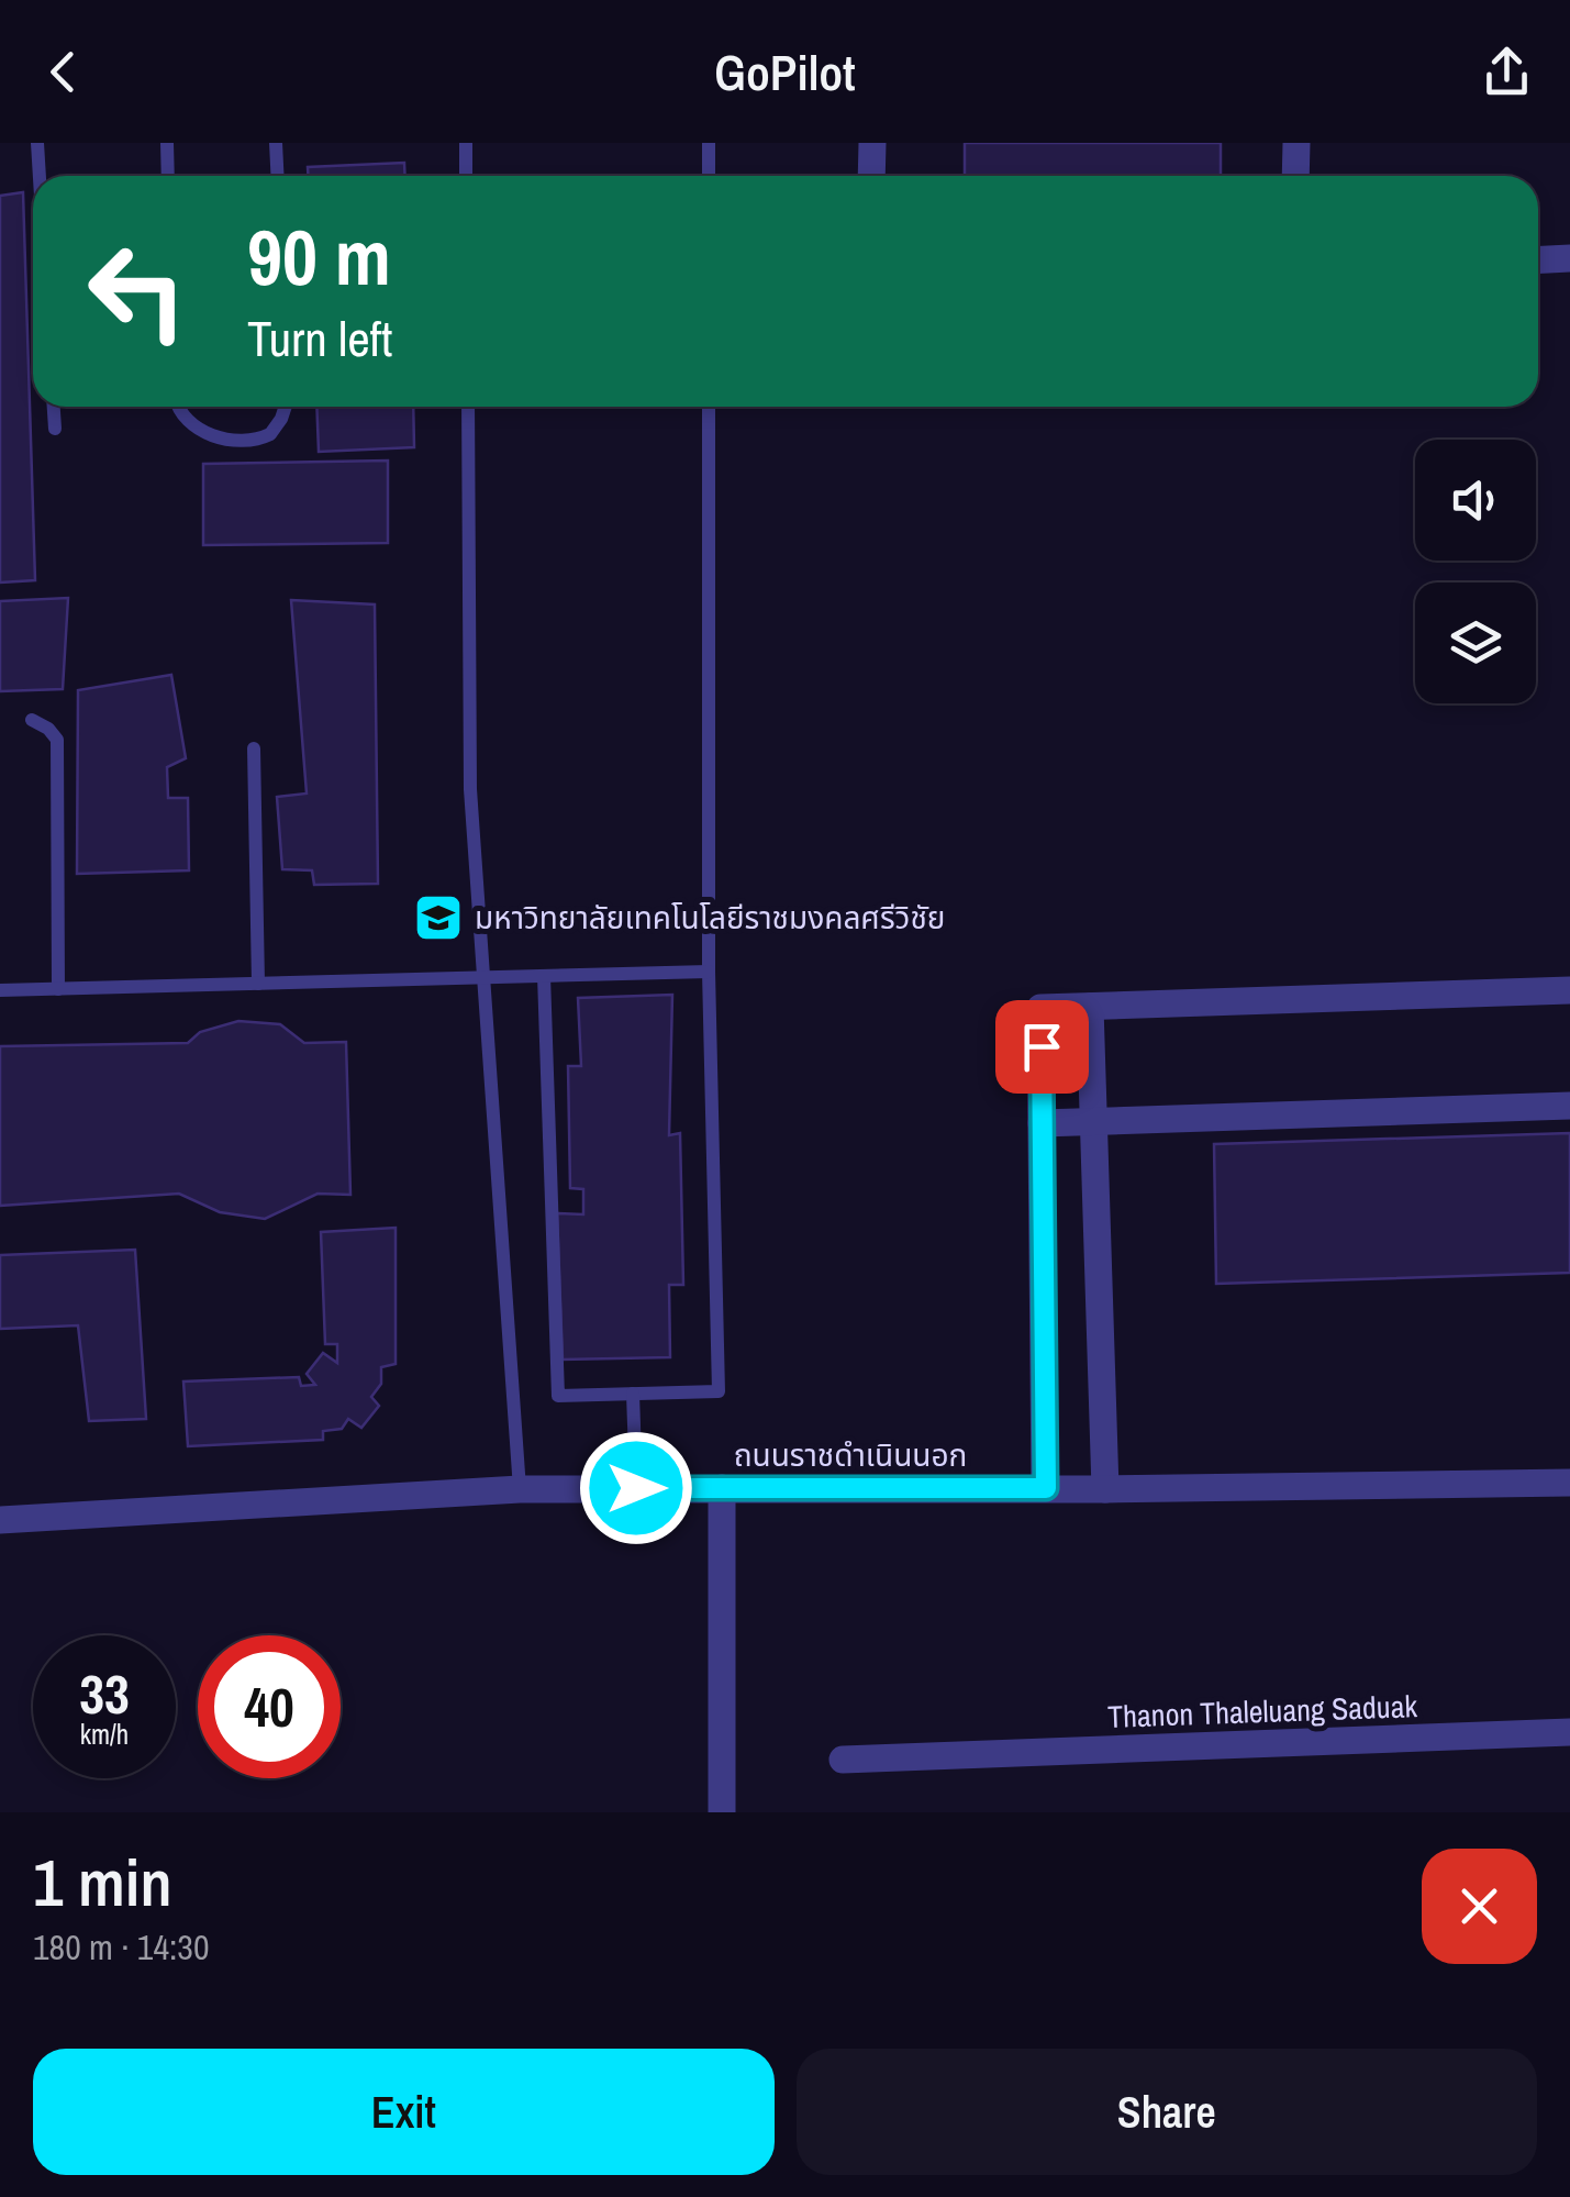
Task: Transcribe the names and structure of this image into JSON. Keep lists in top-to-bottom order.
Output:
{
  "streets": {
    "street": ["ถนนราชดำเนินนอก", "Thanon Thaleluang Saduak"]
  },
  "places": {
    "school or university": ["มหาวิทยาลัยเทคโนโลยีราชมงคลศรีวิชัย"]
  },
  "page": {
    "header": "GoPilot",
    "turn": ["90 m", "Turn left"],
    "speed": "33 km/h",
    "limit": "40",
    "heading": ["1 min", "180 m · 14:30"],
    "buttons": ["Exit", "Share"]
  }
}
